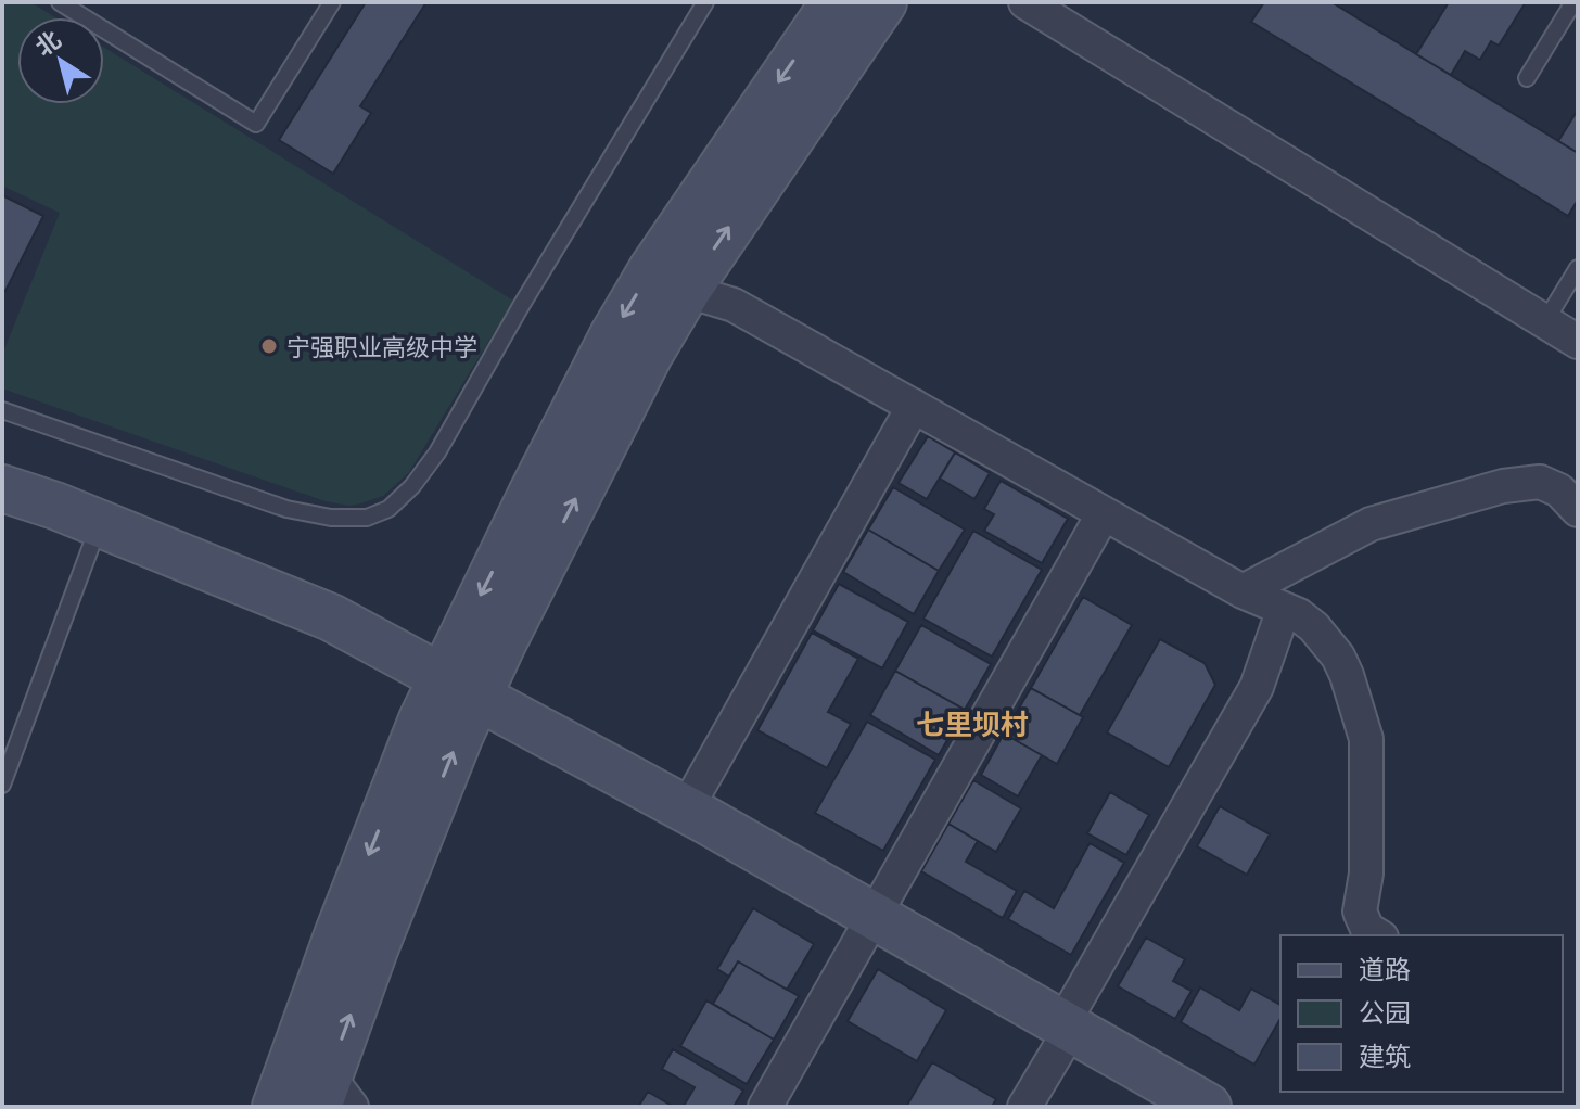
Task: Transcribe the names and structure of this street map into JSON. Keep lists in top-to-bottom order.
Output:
{
  "districts": ["七里坝村"],
  "places": ["宁强职业高级中学"],
  "legend": ["道路", "公园", "建筑"],
  "north": "top left"
}
